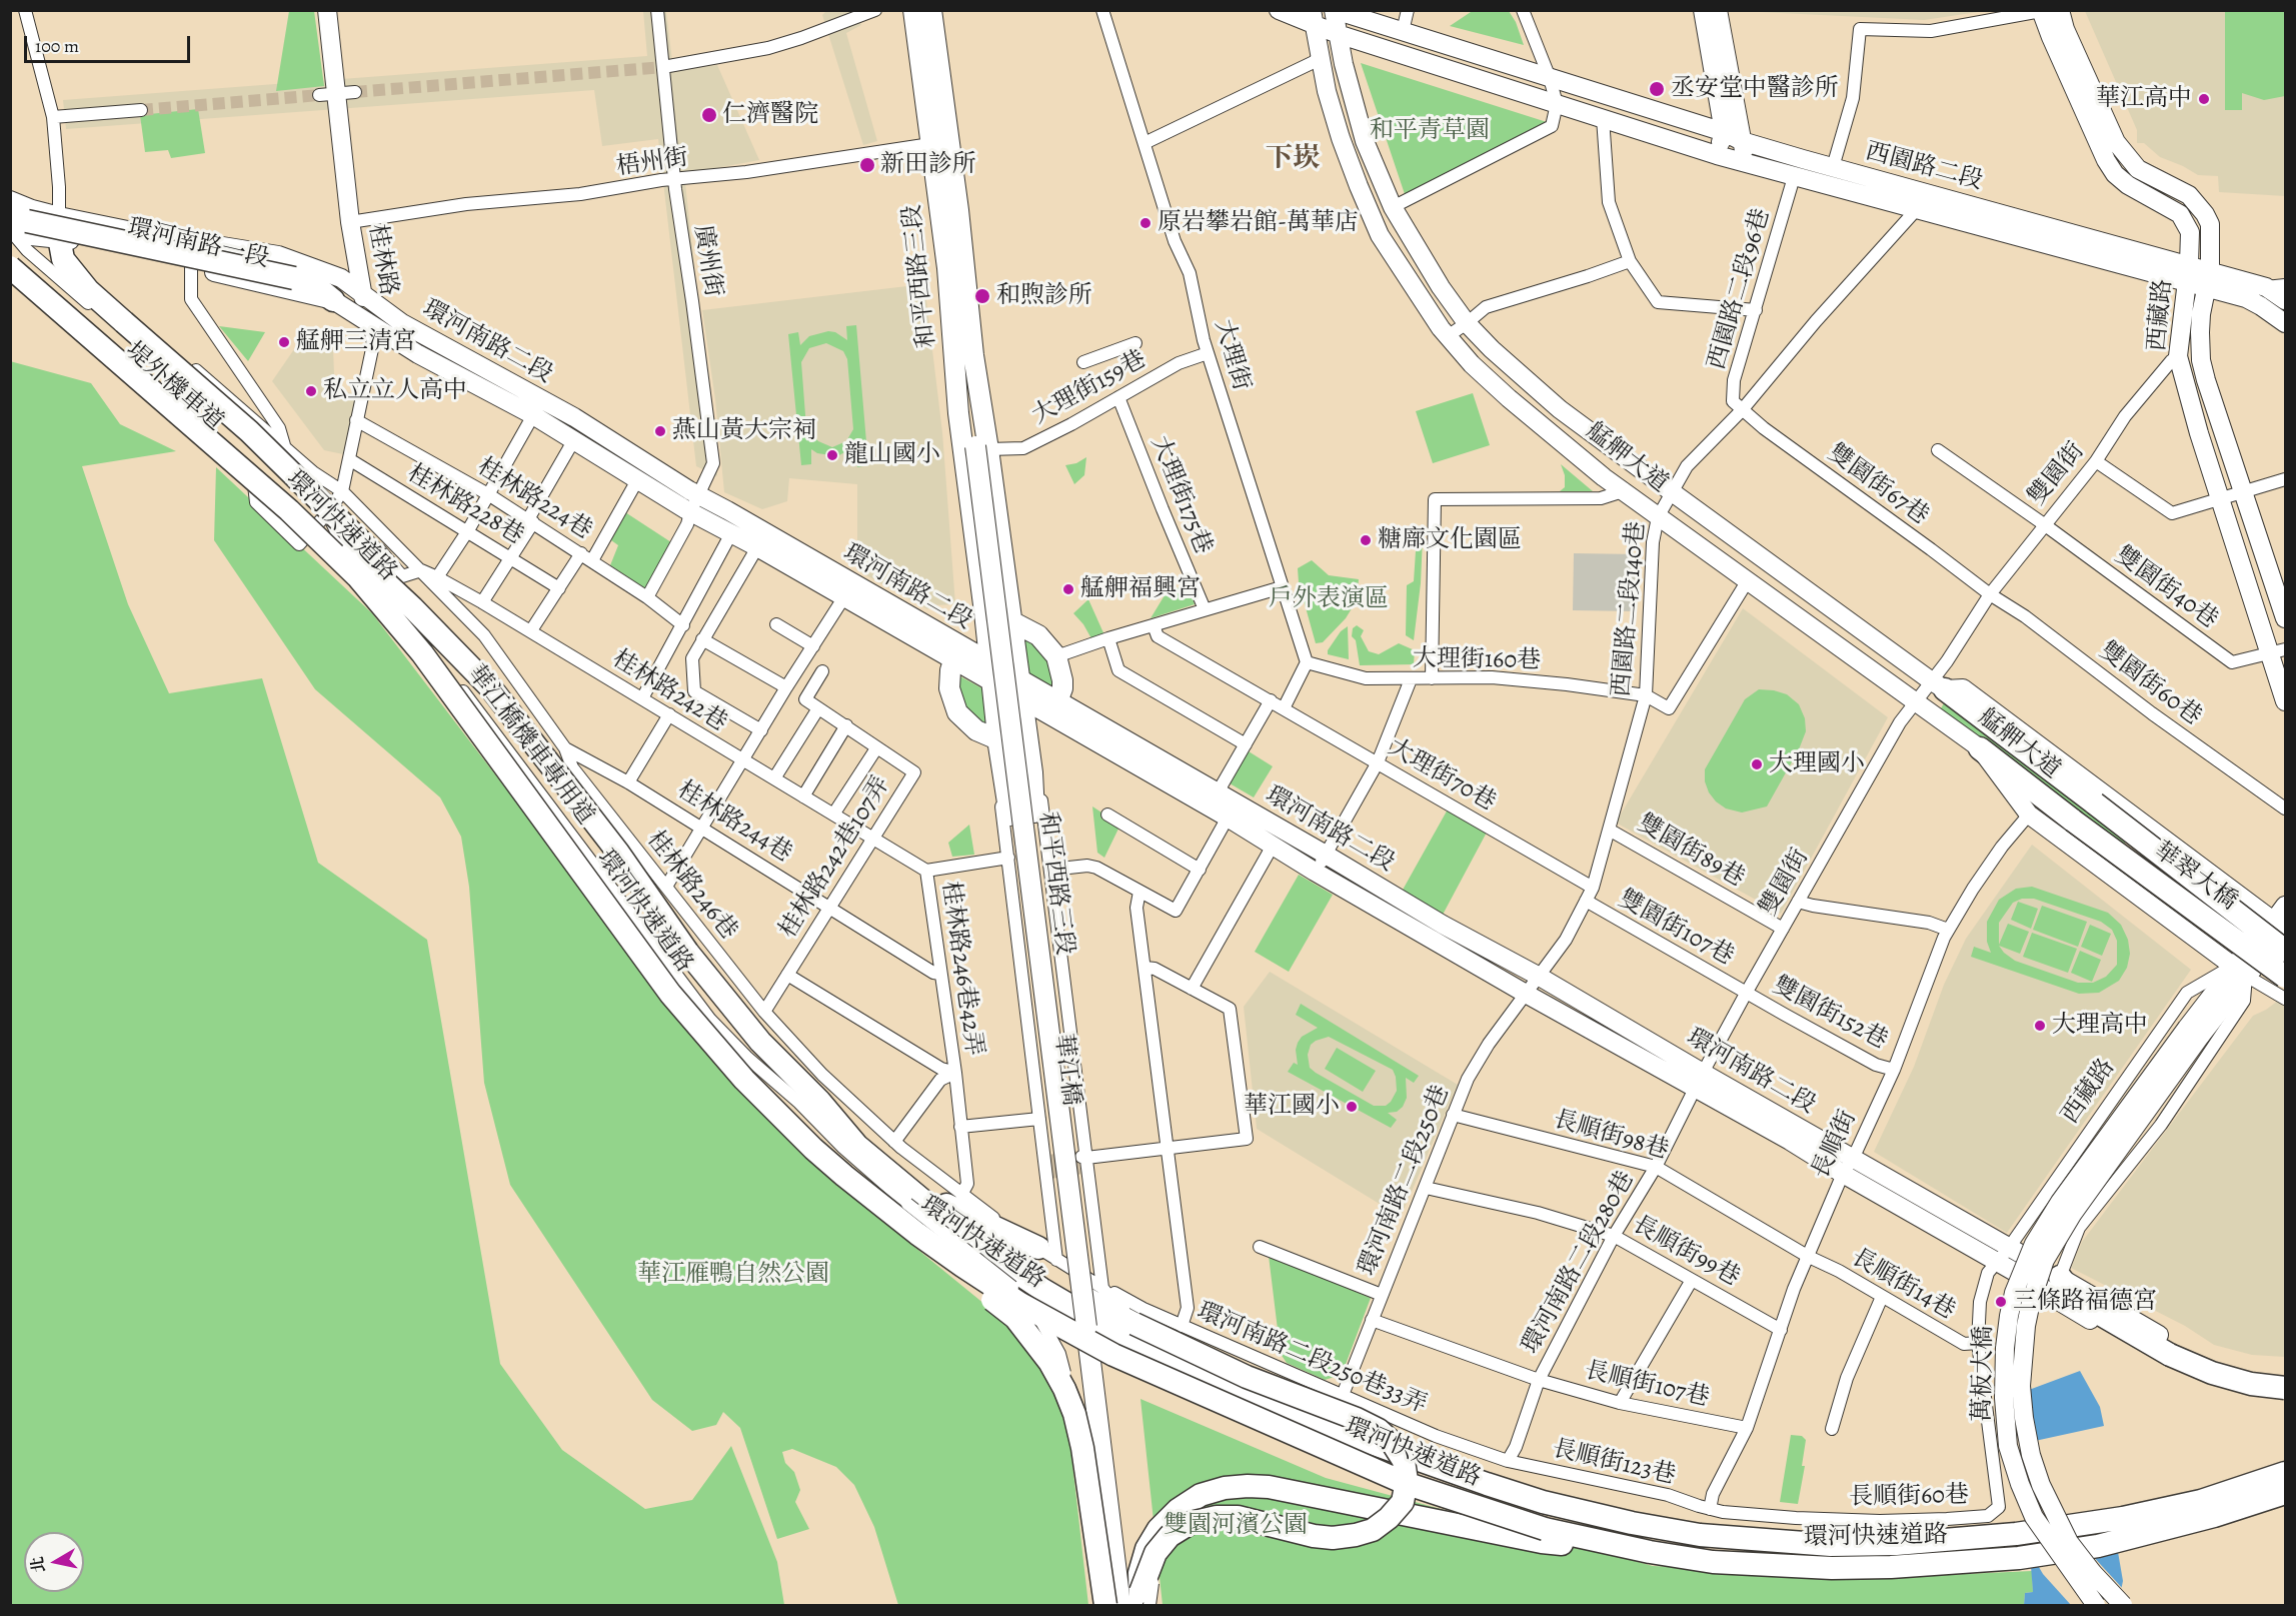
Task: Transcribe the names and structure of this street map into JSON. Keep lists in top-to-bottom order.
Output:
{
  "streets": {
    "highway": ["艋舺大道", "環河快速道路", "華翠大橋"],
    "main road": ["和平西路三段", "華江橋"],
    "street": [
      "梧州街",
      "西園路二段",
      "環河南路一段",
      "桂林路",
      "廣州街",
      "西園路二段96巷",
      "西藏路",
      "環河南路二段",
      "大理街",
      "堤外機車道",
      "大理街159巷",
      "雙園街",
      "雙園街67巷",
      "大理街175巷",
      "桂林路224巷",
      "桂林路228巷",
      "雙園街40巷",
      "西園路二段140巷",
      "大理街160巷",
      "雙園街60巷",
      "桂林路242巷",
      "華江橋機車專用道",
      "大理街70巷",
      "桂林路244巷",
      "雙園街89巷",
      "桂林路242巷107弄",
      "桂林路246巷",
      "雙園街107巷",
      "桂林路246巷42弄",
      "雙園街152巷",
      "長順街98巷",
      "長順街",
      "環河南路二段250巷",
      "長順街99巷",
      "環河南路二段280巷",
      "長順街14巷",
      "環河南路二段250巷33弄",
      "萬板大橋",
      "長順街107巷",
      "長順街123巷",
      "長順街60巷"
    ]
  },
  "crossings": [
    ["梧州街", "桂林路"],
    ["梧州街", "廣州街"],
    ["梧州街", "和平西路三段"],
    ["西園路二段", "西園路二段96巷"],
    ["西園路二段", "西藏路"],
    ["西園路二段", "艋舺大道"],
    ["西園路二段", "西園路二段140巷"],
    ["環河南路一段", "桂林路"],
    ["環河南路一段", "環河南路二段"],
    ["環河南路一段", "桂林路246巷"],
    ["桂林路", "環河南路二段"],
    ["桂林路", "堤外機車道"],
    ["桂林路", "桂林路224巷"],
    ["桂林路", "桂林路228巷"],
    ["桂林路", "桂林路242巷"],
    ["桂林路", "華江橋機車專用道"],
    ["桂林路", "桂林路246巷"],
    ["廣州街", "環河南路二段"],
    ["廣州街", "桂林路224巷"],
    ["和平西路三段", "環河南路二段"],
    ["和平西路三段", "大理街159巷"],
    ["和平西路三段", "華江橋"],
    ["和平西路三段", "環河南路二段250巷33弄"],
    ["西園路二段96巷", "雙園街67巷"],
    ["西園路二段96巷", "西園路二段140巷"],
    ["西藏路", "環河南路二段"],
    ["西藏路", "雙園街"],
    ["西藏路", "雙園街40巷"],
    ["西藏路", "萬板大橋"],
    ["西藏路", "長順街60巷"],
    ["環河南路二段", "雙園街"],
    ["環河南路二段", "西園路二段140巷"],
    ["環河南路二段", "長順街"],
    ["環河南路二段", "環河南路二段250巷"],
    ["環河南路二段", "環河南路二段280巷"],
    ["環河南路二段", "長順街60巷"],
    ["大理街", "大理街159巷"],
    ["大理街", "大理街160巷"],
    ["堤外機車道", "環河快速道路"],
    ["大理街159巷", "大理街175巷"],
    ["艋舺大道", "雙園街"],
    ["艋舺大道", "西園路二段140巷"],
    ["艋舺大道", "大理街160巷"],
    ["艋舺大道", "華翠大橋"],
    ["雙園街", "雙園街67巷"],
    ["雙園街", "雙園街40巷"],
    ["雙園街", "雙園街60巷"],
    ["雙園街", "雙園街89巷"],
    ["雙園街", "雙園街107巷"],
    ["雙園街", "雙園街152巷"],
    ["雙園街", "環河南路二段280巷"],
    ["雙園街67巷", "西園路二段140巷"],
    ["雙園街67巷", "雙園街60巷"],
    ["西園路二段140巷", "大理街160巷"],
    ["西園路二段140巷", "大理街70巷"],
    ["西園路二段140巷", "雙園街89巷"],
    ["西園路二段140巷", "雙園街107巷"],
    ["西園路二段140巷", "環河南路二段250巷"],
    ["桂林路242巷", "華江橋機車專用道"],
    ["桂林路242巷", "桂林路242巷107弄"],
    ["桂林路242巷", "桂林路246巷"],
    ["桂林路242巷", "桂林路246巷42弄"],
    ["桂林路244巷", "桂林路242巷107弄"],
    ["桂林路244巷", "桂林路246巷"],
    ["桂林路244巷", "桂林路246巷42弄"],
    ["桂林路242巷107弄", "桂林路246巷"],
    ["桂林路242巷107弄", "桂林路246巷42弄"],
    ["桂林路246巷", "桂林路246巷42弄"],
    ["雙園街107巷", "雙園街152巷"],
    ["雙園街152巷", "長順街"],
    ["長順街98巷", "長順街"],
    ["長順街98巷", "環河南路二段250巷"],
    ["長順街98巷", "環河南路二段280巷"],
    ["長順街98巷", "長順街14巷"],
    ["長順街", "長順街99巷"],
    ["長順街", "長順街14巷"],
    ["長順街", "長順街107巷"],
    ["長順街", "長順街123巷"],
    ["長順街", "長順街60巷"],
    ["環河南路二段250巷", "長順街99巷"],
    ["環河南路二段250巷", "環河南路二段250巷33弄"],
    ["環河南路二段250巷", "長順街107巷"],
    ["長順街99巷", "環河南路二段280巷"],
    ["環河南路二段280巷", "環河南路二段250巷33弄"],
    ["環河南路二段280巷", "長順街107巷"],
    ["環河南路二段280巷", "長順街123巷"],
    ["長順街14巷", "長順街60巷"],
    ["環河南路二段250巷33弄", "長順街123巷"],
    ["長順街123巷", "長順街60巷"]
  ],
  "districts": ["下崁"],
  "parks": [
    "和平青草園",
    "戶外表演區",
    "華江雁鴨自然公園",
    "雙園河濱公園"
  ],
  "places": [
    "丞安堂中醫診所",
    "華江高中",
    "仁濟醫院",
    "新田診所",
    "原岩攀岩館-萬華店",
    "和煦診所",
    "艋舺三清宮",
    "私立立人高中",
    "燕山黃大宗祠",
    "龍山國小",
    "糖廍文化園區",
    "艋舺福興宮",
    "大理國小",
    "大理高中",
    "華江國小",
    "三條路福德宮"
  ],
  "scale_bar": "100 m",
  "north": "left"
}
